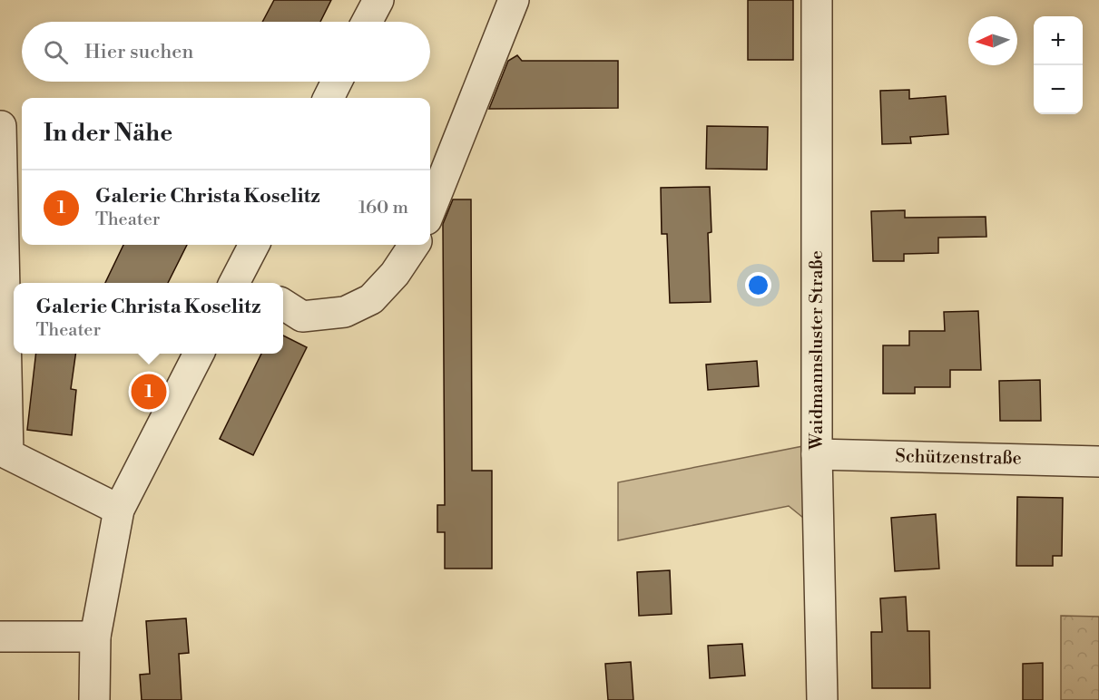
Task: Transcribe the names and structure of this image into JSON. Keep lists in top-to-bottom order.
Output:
{
  "streets": {
    "street": ["Waidmannsluster Straße", "Schützenstraße"]
  },
  "crossings": [
    ["Waidmannsluster Straße", "Schützenstraße"]
  ],
  "north": "left",
  "page": {
    "map_buttons": ["+", "−"],
    "search": "Hier suchen",
    "heading": "In der Nähe",
    "list": [
      {
        "mark": "1",
        "name": "Galerie Christa Koselitz",
        "note": "Theater",
        "value": "160 m"
      }
    ],
    "popup": ["Galerie Christa Koselitz", "Theater"],
    "pins": "1"
  }
}
